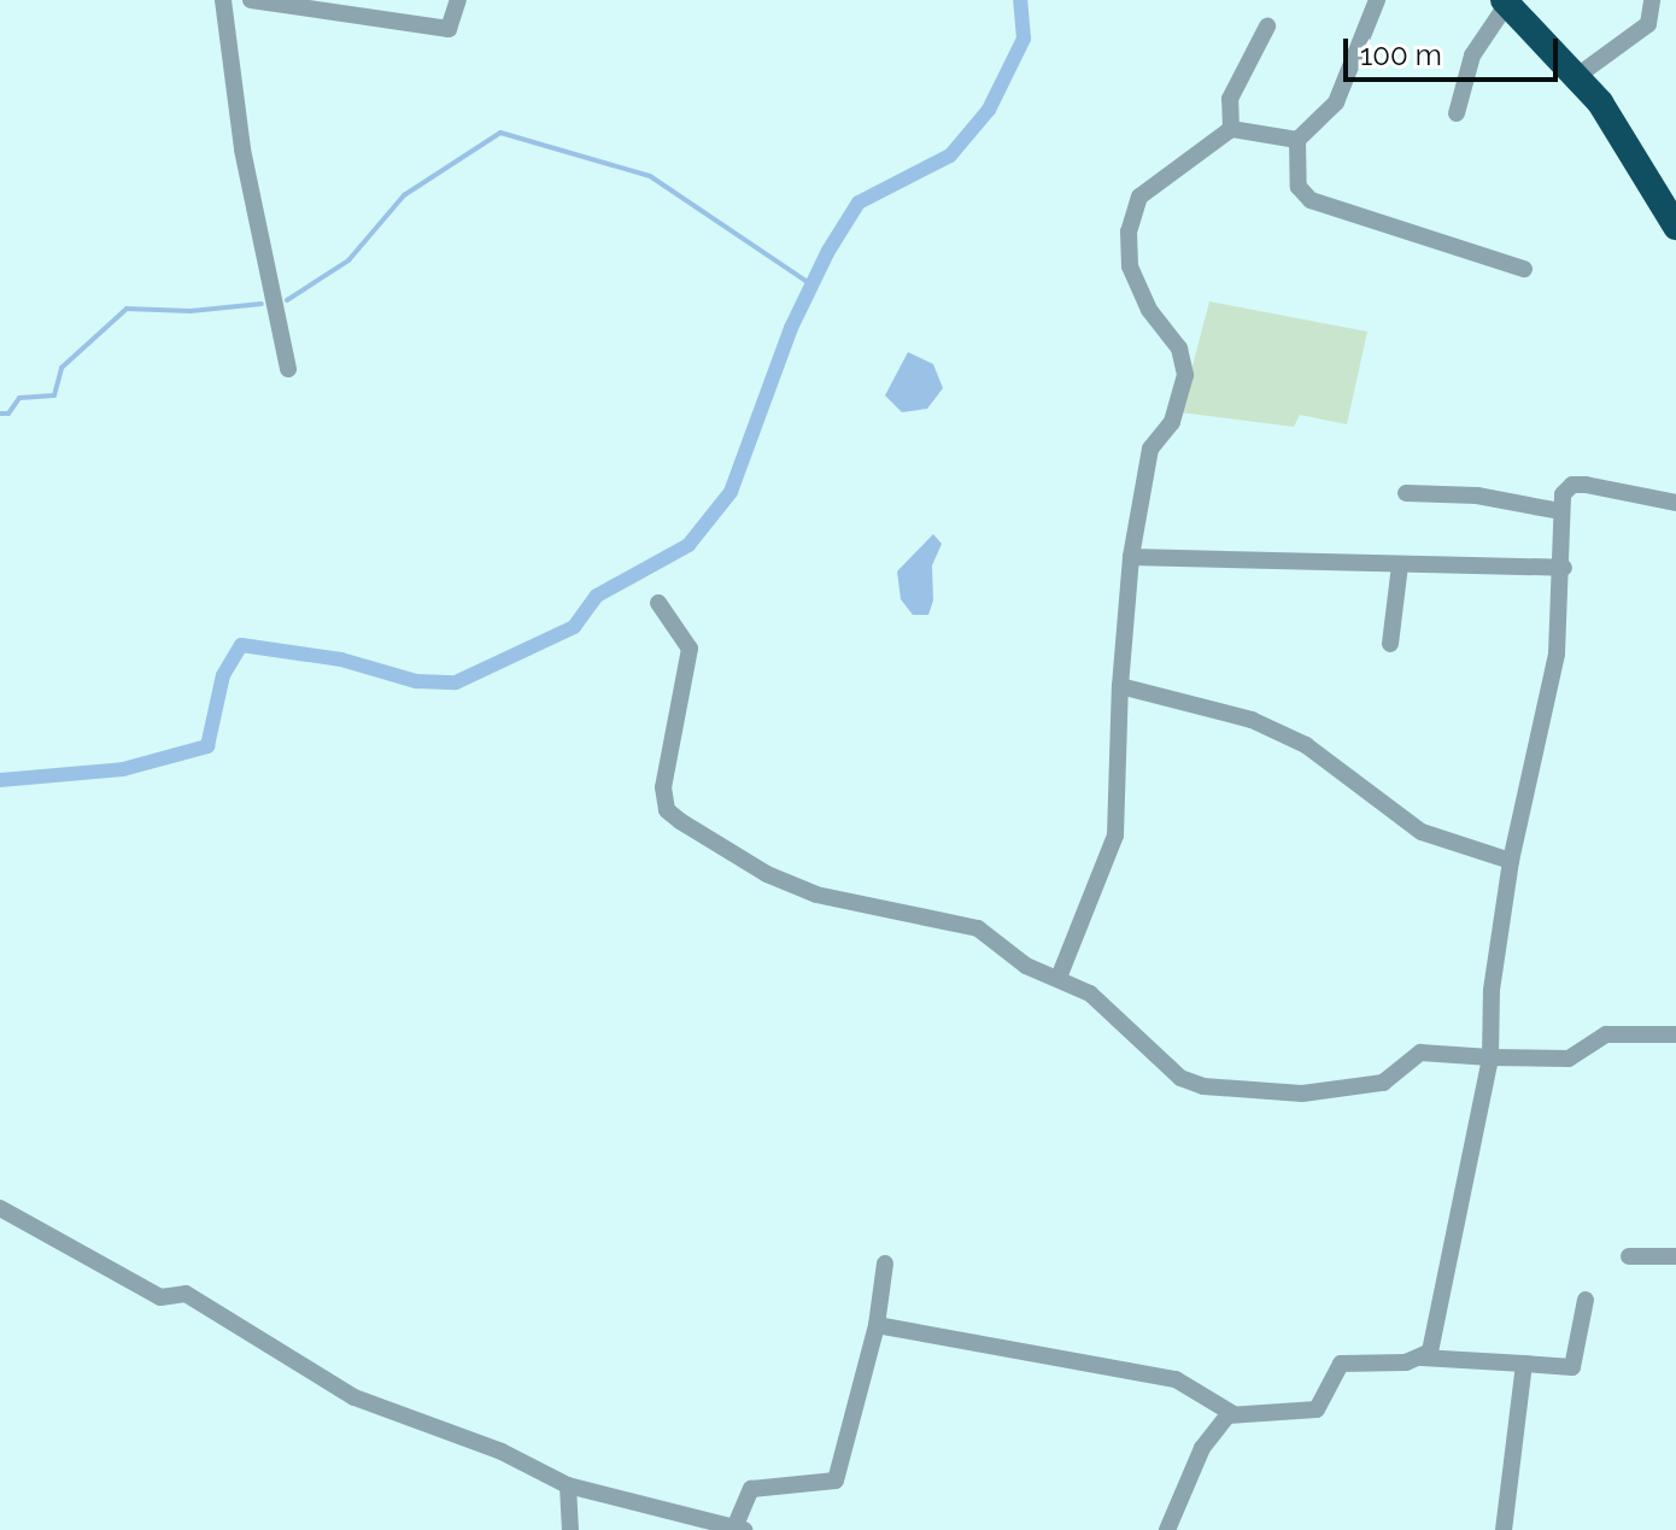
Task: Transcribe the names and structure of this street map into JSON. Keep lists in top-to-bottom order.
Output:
{
  "scale_bar": "100 m"
}
